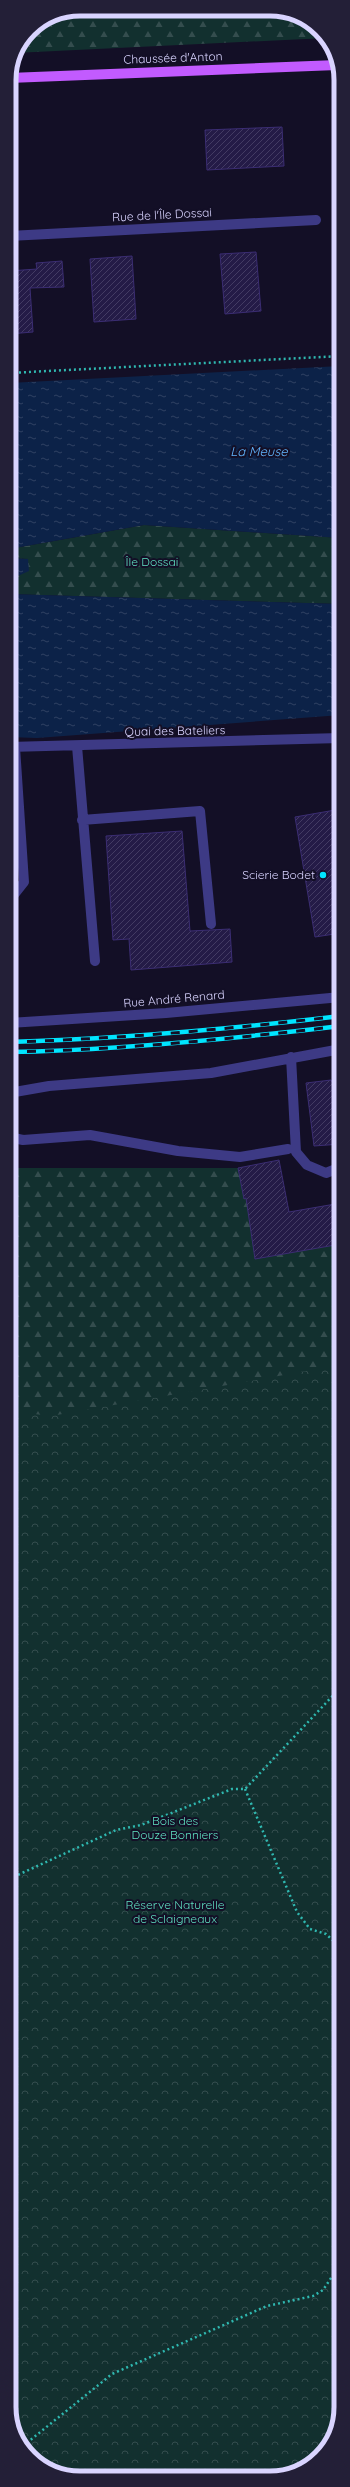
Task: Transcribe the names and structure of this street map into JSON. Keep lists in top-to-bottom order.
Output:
{
  "streets": {
    "main road": ["Chaussée d'Anton"],
    "street": ["Rue de l'Île Dossai", "Quai des Bateliers", "Rue André Renard"]
  },
  "water": ["La Meuse"],
  "parks": ["Île Dossai", "Bois des Douze Bonniers", "Réserve Naturelle de Sclaigneaux"],
  "places": ["Scierie Bodet"]
}
